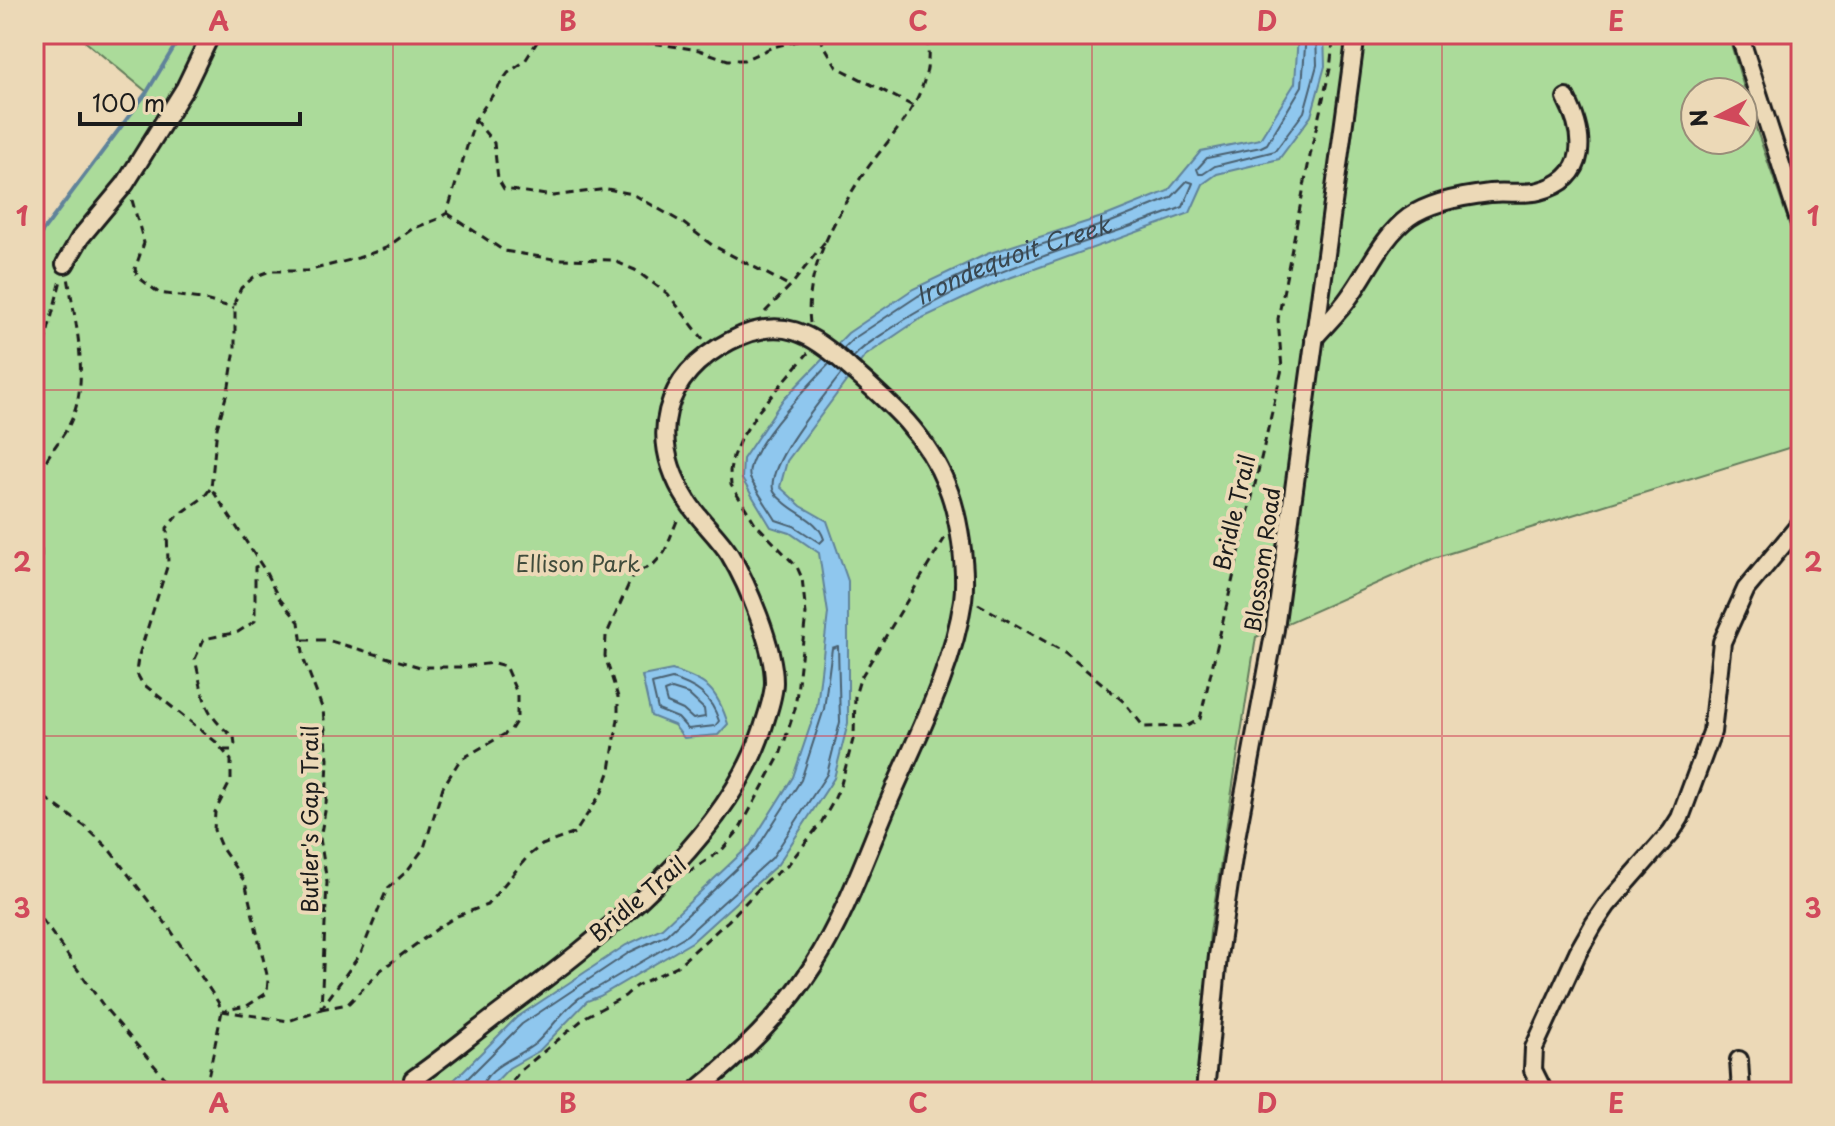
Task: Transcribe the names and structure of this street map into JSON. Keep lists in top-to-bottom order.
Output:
{
  "streets": {
    "street": ["Blossom Road"],
    "path": ["Bridle Trail", "Butler's Gap Trail"]
  },
  "water": ["Irondequoit Creek"],
  "parks": ["Ellison Park"],
  "scale_bar": "100 m",
  "north": "left",
  "grid": {
    "columns": [
      "A",
      "B",
      "C",
      "D",
      "E"
    ],
    "rows": ["1", "2", "3"]
  }
}
